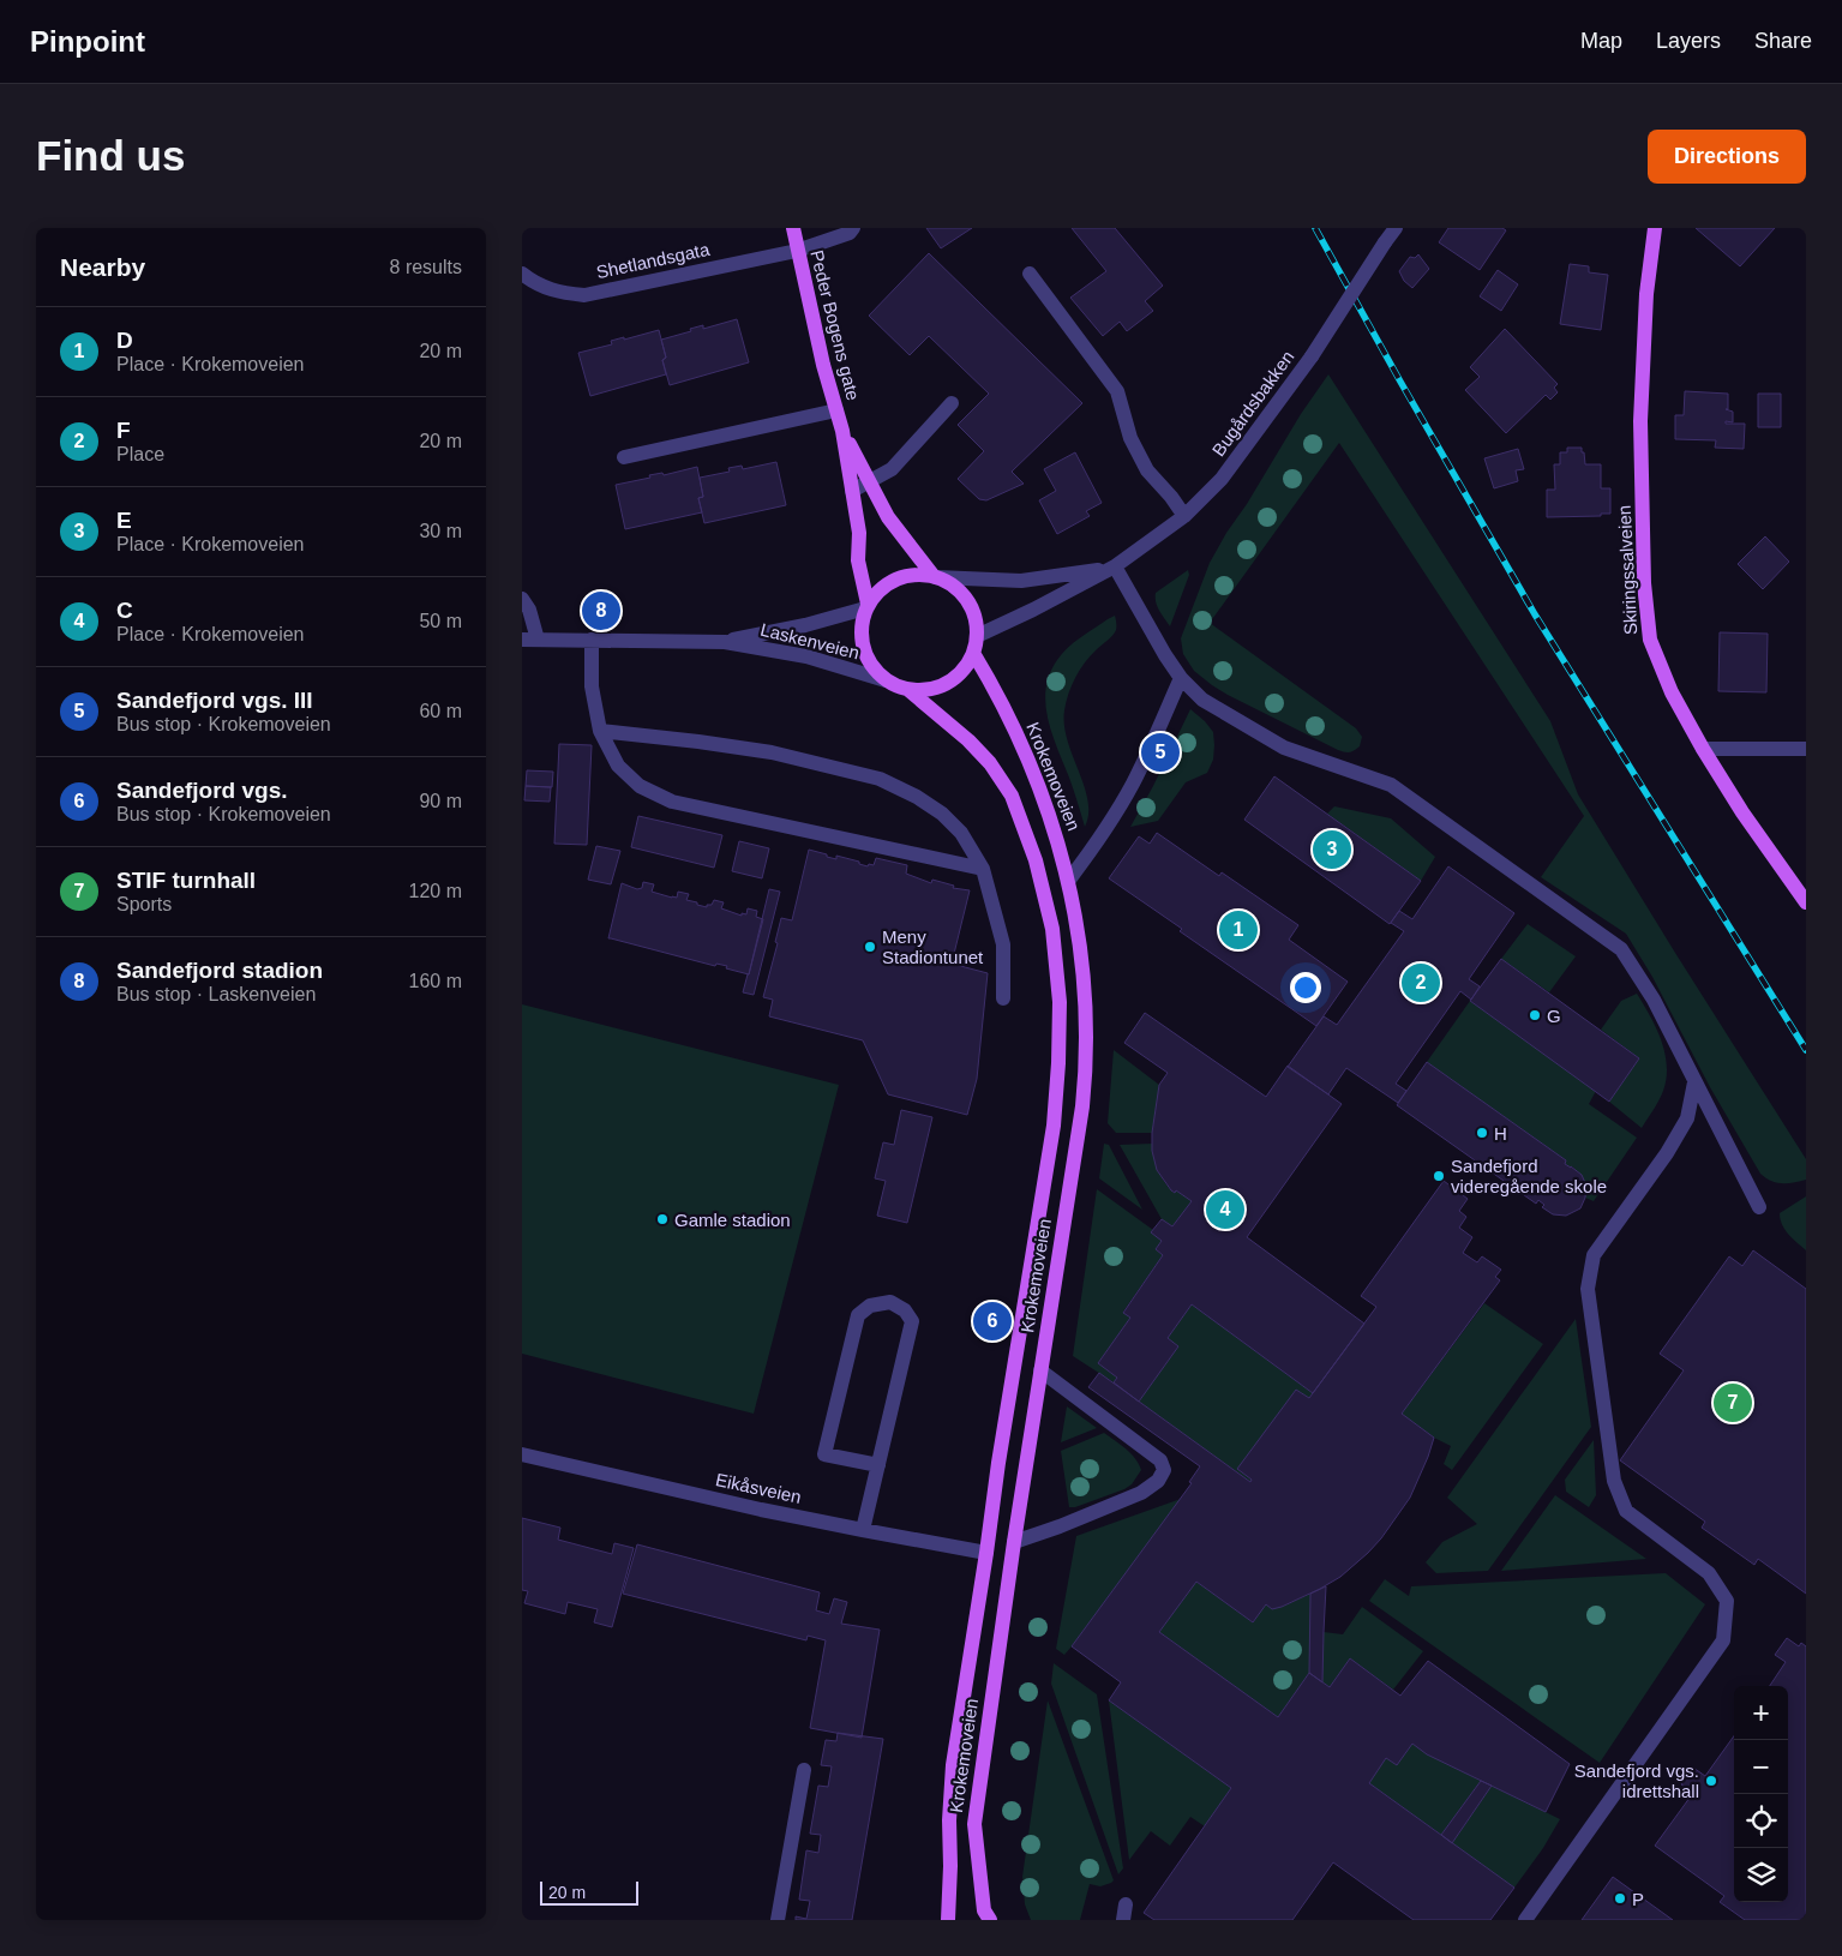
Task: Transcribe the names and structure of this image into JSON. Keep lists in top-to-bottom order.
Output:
{
  "streets": {
    "main road": ["Peder Bogens gate", "Skiringssalveien", "Krokemoveien"],
    "street": [
      "Shetlandsgata",
      "Bugårdsbakken",
      "Laskenveien",
      "Eikåsveien"
    ]
  },
  "crossings": [
    ["Shetlandsgata", "Peder Bogens gate"],
    ["Peder Bogens gate", "Bugårdsbakken"],
    ["Peder Bogens gate", "Laskenveien"],
    ["Peder Bogens gate", "Krokemoveien"],
    ["Bugårdsbakken", "Laskenveien"],
    ["Bugårdsbakken", "Krokemoveien"],
    ["Laskenveien", "Krokemoveien"],
    ["Krokemoveien", "Eikåsveien"]
  ],
  "places": [
    "Meny Stadiontunet",
    "G",
    "H",
    "Sandefjord videregående skole",
    "Gamle stadion",
    "Sandefjord vgs. idrettshall",
    "P"
  ],
  "scale_bar": "20 m",
  "page": {
    "header": "Pinpoint",
    "nav": ["Map", "Layers", "Share"],
    "buttons": "Directions",
    "title": "Find us",
    "heading": ["Nearby", "8 results"],
    "list": [
      {
        "mark": "1",
        "name": "D",
        "note": "Place · Krokemoveien",
        "value": "20 m"
      },
      {
        "mark": "2",
        "name": "F",
        "note": "Place",
        "value": "20 m"
      },
      {
        "mark": "3",
        "name": "E",
        "note": "Place · Krokemoveien",
        "value": "30 m"
      },
      {
        "mark": "4",
        "name": "C",
        "note": "Place · Krokemoveien",
        "value": "50 m"
      },
      {
        "mark": "5",
        "name": "Sandefjord vgs. III",
        "note": "Bus stop · Krokemoveien",
        "value": "60 m"
      },
      {
        "mark": "6",
        "name": "Sandefjord vgs.",
        "note": "Bus stop · Krokemoveien",
        "value": "90 m"
      },
      {
        "mark": "7",
        "name": "STIF turnhall",
        "note": "Sports",
        "value": "120 m"
      },
      {
        "mark": "8",
        "name": "Sandefjord stadion",
        "note": "Bus stop · Laskenveien",
        "value": "160 m"
      }
    ],
    "pins": [
      "8",
      "5",
      "3",
      "1",
      "2",
      "4",
      "6",
      "7"
    ],
    "map_buttons": ["+", "−"],
    "scale": "20 m"
  }
}
